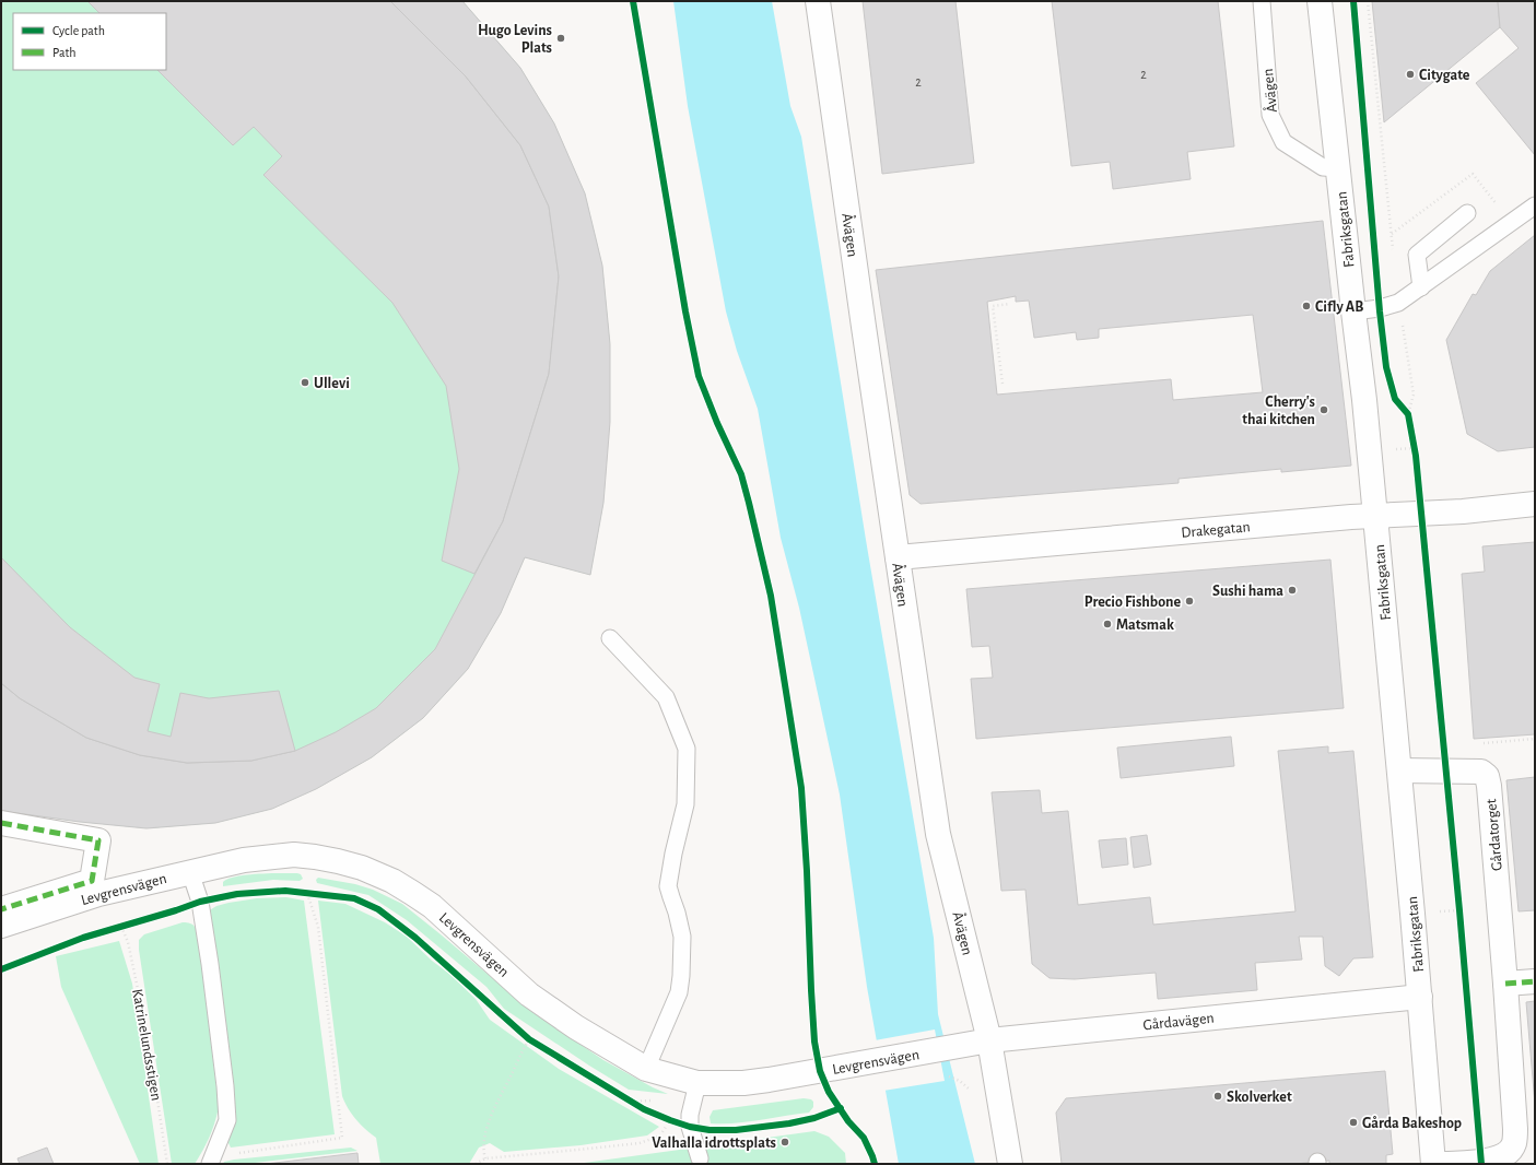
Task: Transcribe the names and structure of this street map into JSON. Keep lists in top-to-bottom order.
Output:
{
  "streets": {
    "street": [
      "Åvägen",
      "Fabriksgatan",
      "Drakegatan",
      "Gårdatorget",
      "Levgrensvägen",
      "Gårdavägen"
    ],
    "path": ["Katrinelundsstigen"]
  },
  "crossings": [
    ["Åvägen", "Fabriksgatan"],
    ["Åvägen", "Drakegatan"],
    ["Åvägen", "Gårdavägen"],
    ["Fabriksgatan", "Drakegatan"],
    ["Fabriksgatan", "Gårdatorget"],
    ["Fabriksgatan", "Gårdavägen"],
    ["Levgrensvägen", "Gårdavägen"]
  ],
  "places": [
    "Hugo Levins Plats",
    "Citygate",
    "Cifly AB",
    "Ullevi",
    "Cherry's thai kitchen",
    "Sushi hama",
    "Precio Fishbone",
    "Matsmak",
    "Skolverket",
    "Gårda Bakeshop",
    "Valhalla idrottsplats"
  ],
  "house_numbers": ["2", "2"],
  "legend": ["Cycle path", "Path"]
}
